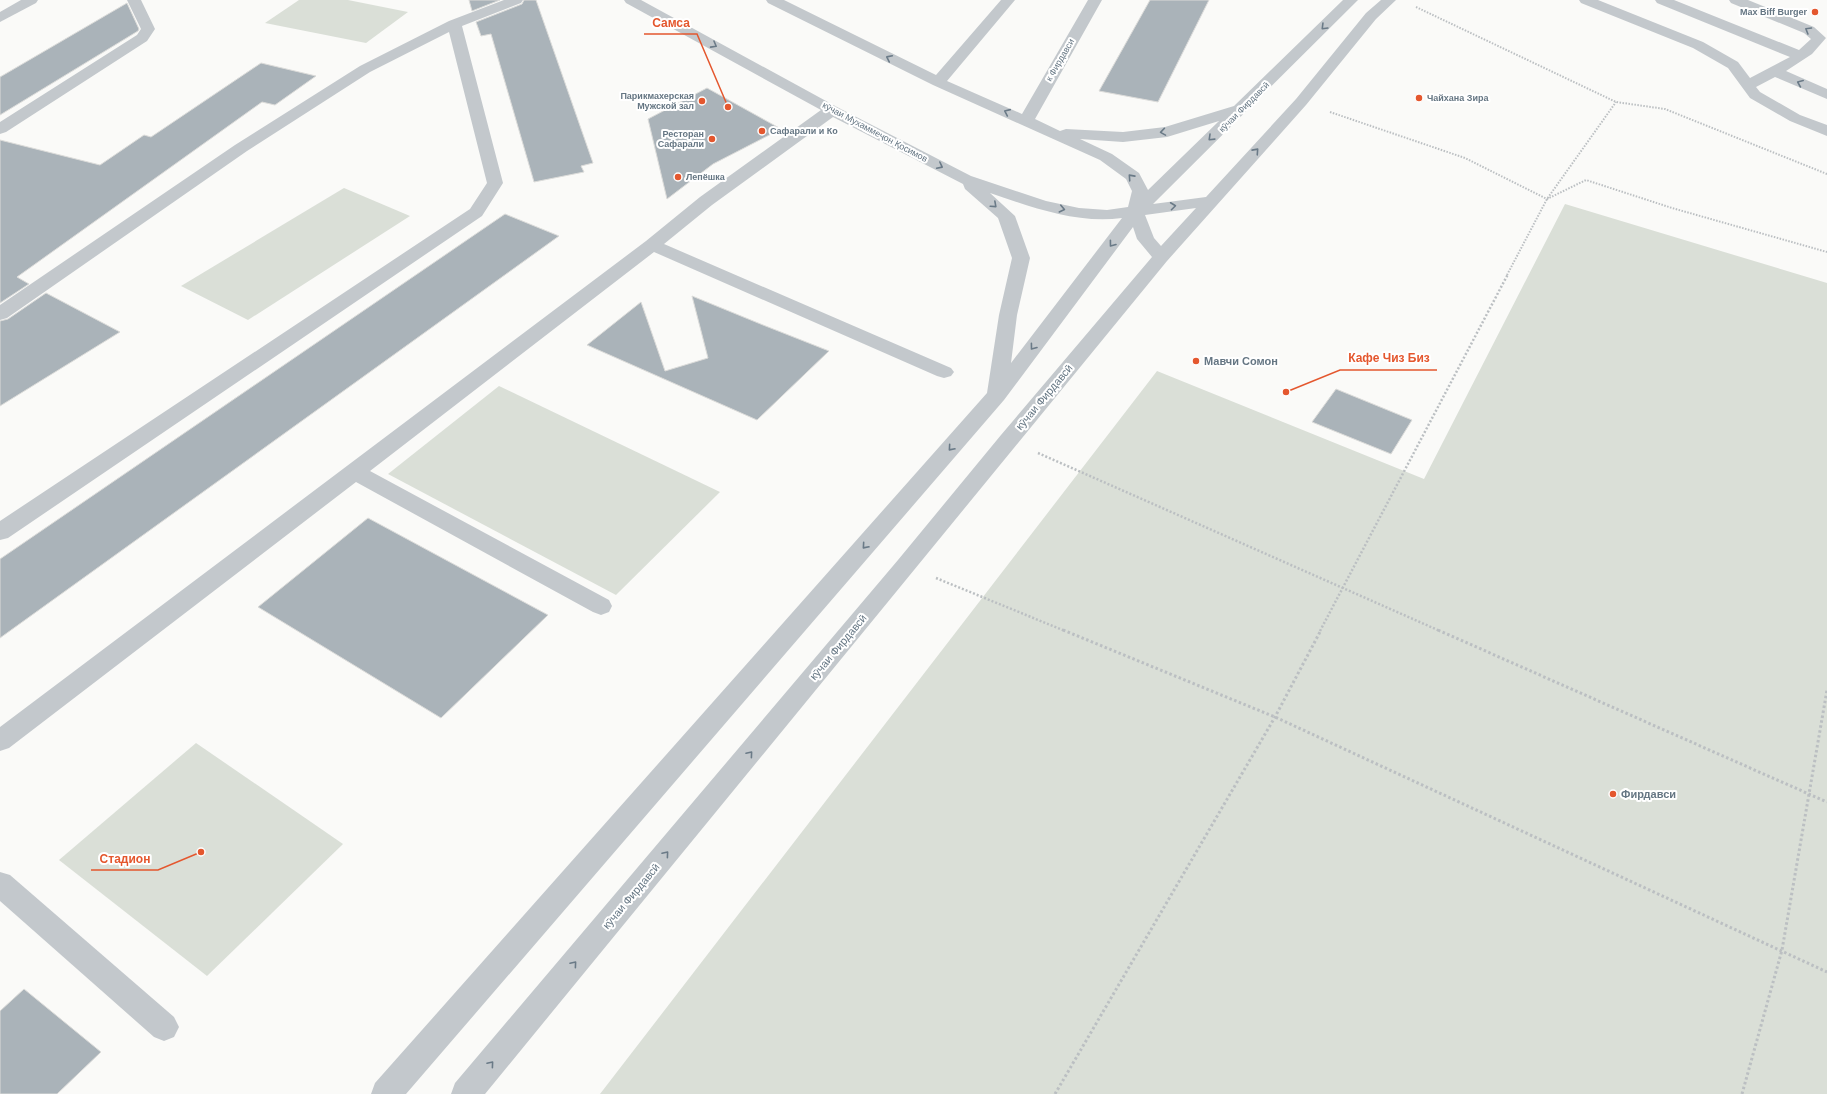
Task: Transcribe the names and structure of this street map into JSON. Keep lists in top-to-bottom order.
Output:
{
  "streets": {
    "street": ["к Фирдавси", "кӯчаи Фирдавсӣ", "кӯчаи Мухаммеҷон Қосимов"]
  },
  "crossings": [
    ["кӯчаи Фирдавсӣ", "кӯчаи Мухаммеҷон Қосимов"]
  ],
  "places": [
    "Max Biff Burger",
    "Чайхана Зира",
    "Парикмахерская Мужской зал",
    "Самса",
    "Сафарали и Ко",
    "Ресторан Сафарали",
    "Лепёшка",
    "Мавчи Сомон",
    "Кафе Чиз Биз",
    "Фирдавси",
    "Стадион"
  ]
}
